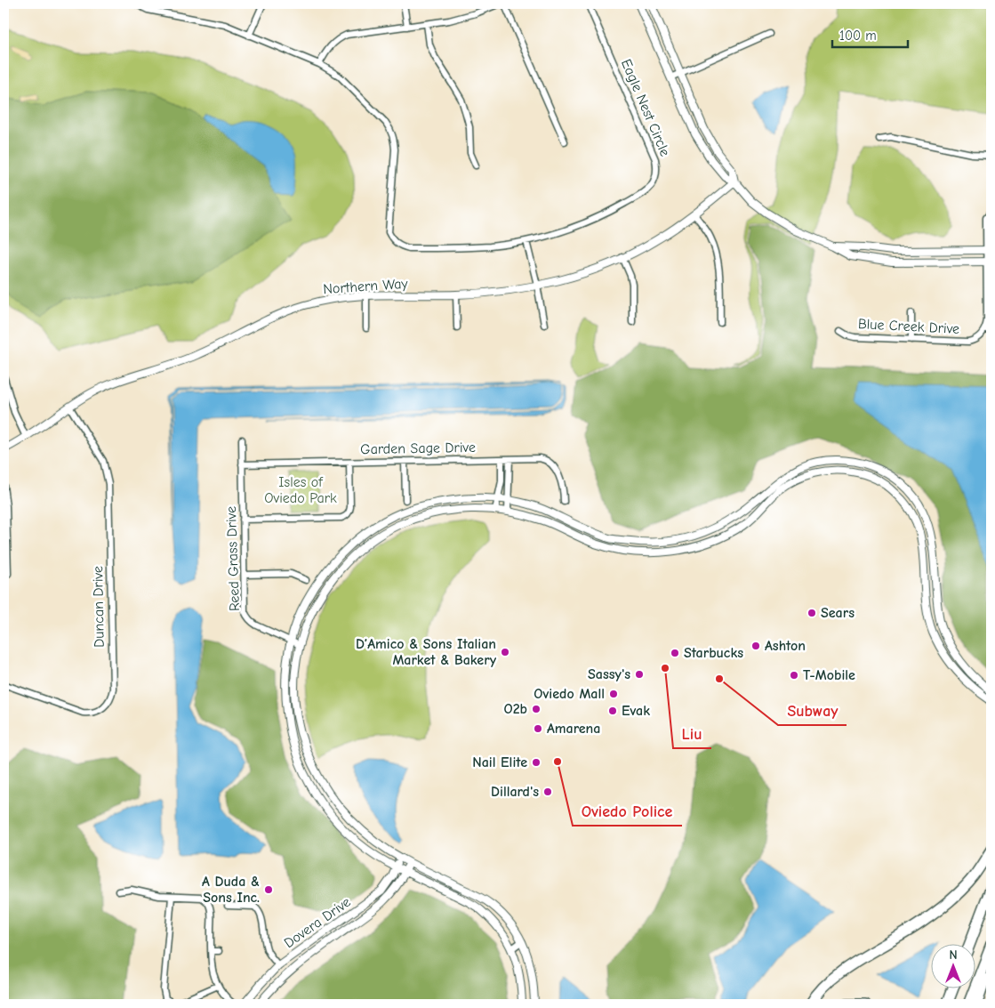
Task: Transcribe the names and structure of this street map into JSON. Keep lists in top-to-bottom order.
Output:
{
  "streets": {
    "street": [
      "Eagle Nest Circle",
      "Northern Way",
      "Blue Creek Drive",
      "Garden Sage Drive",
      "Reed Grass Drive",
      "Duncan Drive",
      "Dovera Drive"
    ]
  },
  "crossings": [
    ["Northern Way", "Duncan Drive"],
    ["Garden Sage Drive", "Reed Grass Drive"]
  ],
  "parks": ["Isles of Oviedo Park"],
  "places": [
    "Sears",
    "Ashton",
    "D’Amico & Sons Italian Market & Bakery",
    "Starbucks",
    "Liu",
    "Sassy's",
    "T-Mobile",
    "Subway",
    "Oviedo Mall",
    "O2b",
    "Evak",
    "Amarena",
    "Oviedo Police",
    "Nail Elite",
    "Dillard's",
    "A Duda & Sons Inc."
  ],
  "scale_bar": "100 m",
  "north": "top"
}
